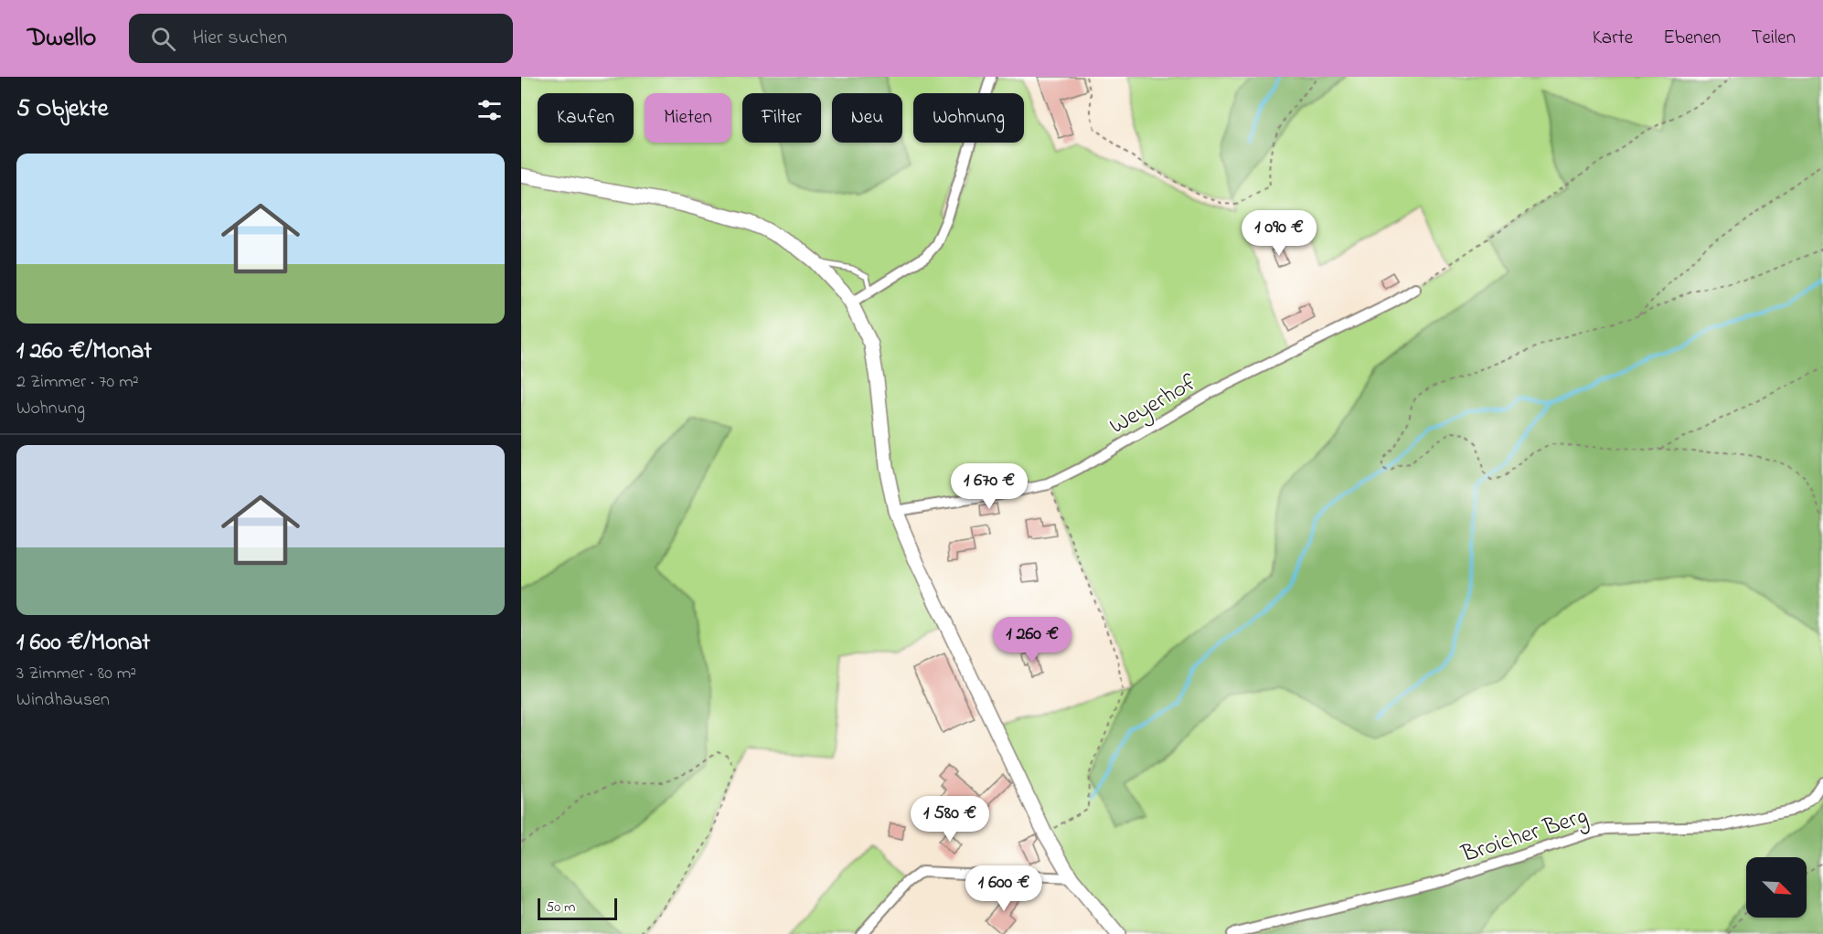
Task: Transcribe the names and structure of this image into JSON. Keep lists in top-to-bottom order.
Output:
{
  "streets": {
    "street": ["Weyerhof", "Broicher Berg"]
  },
  "scale_bar": "50 m",
  "north": "bottom right",
  "page": {
    "header": "Dwello",
    "search": "Hier suchen",
    "nav": ["Karte", "Ebenen", "Teilen"],
    "heading": "5 Objekte",
    "chip": [
      "Kaufen",
      "Mieten",
      "Filter",
      "Neu",
      "Wohnung"
    ],
    "list": [
      {
        "name": "1 260 €/Monat",
        "note": "2 Zimmer · 70 m² · Wohnung"
      },
      {
        "name": "1 600 €/Monat",
        "note": "3 Zimmer · 80 m² · Windhausen"
      }
    ],
    "price": [
      "1 090 €",
      "1 670 €",
      "1 260 €",
      "1 580 €",
      "1 600 €"
    ],
    "scale": "50 m"
  }
}
